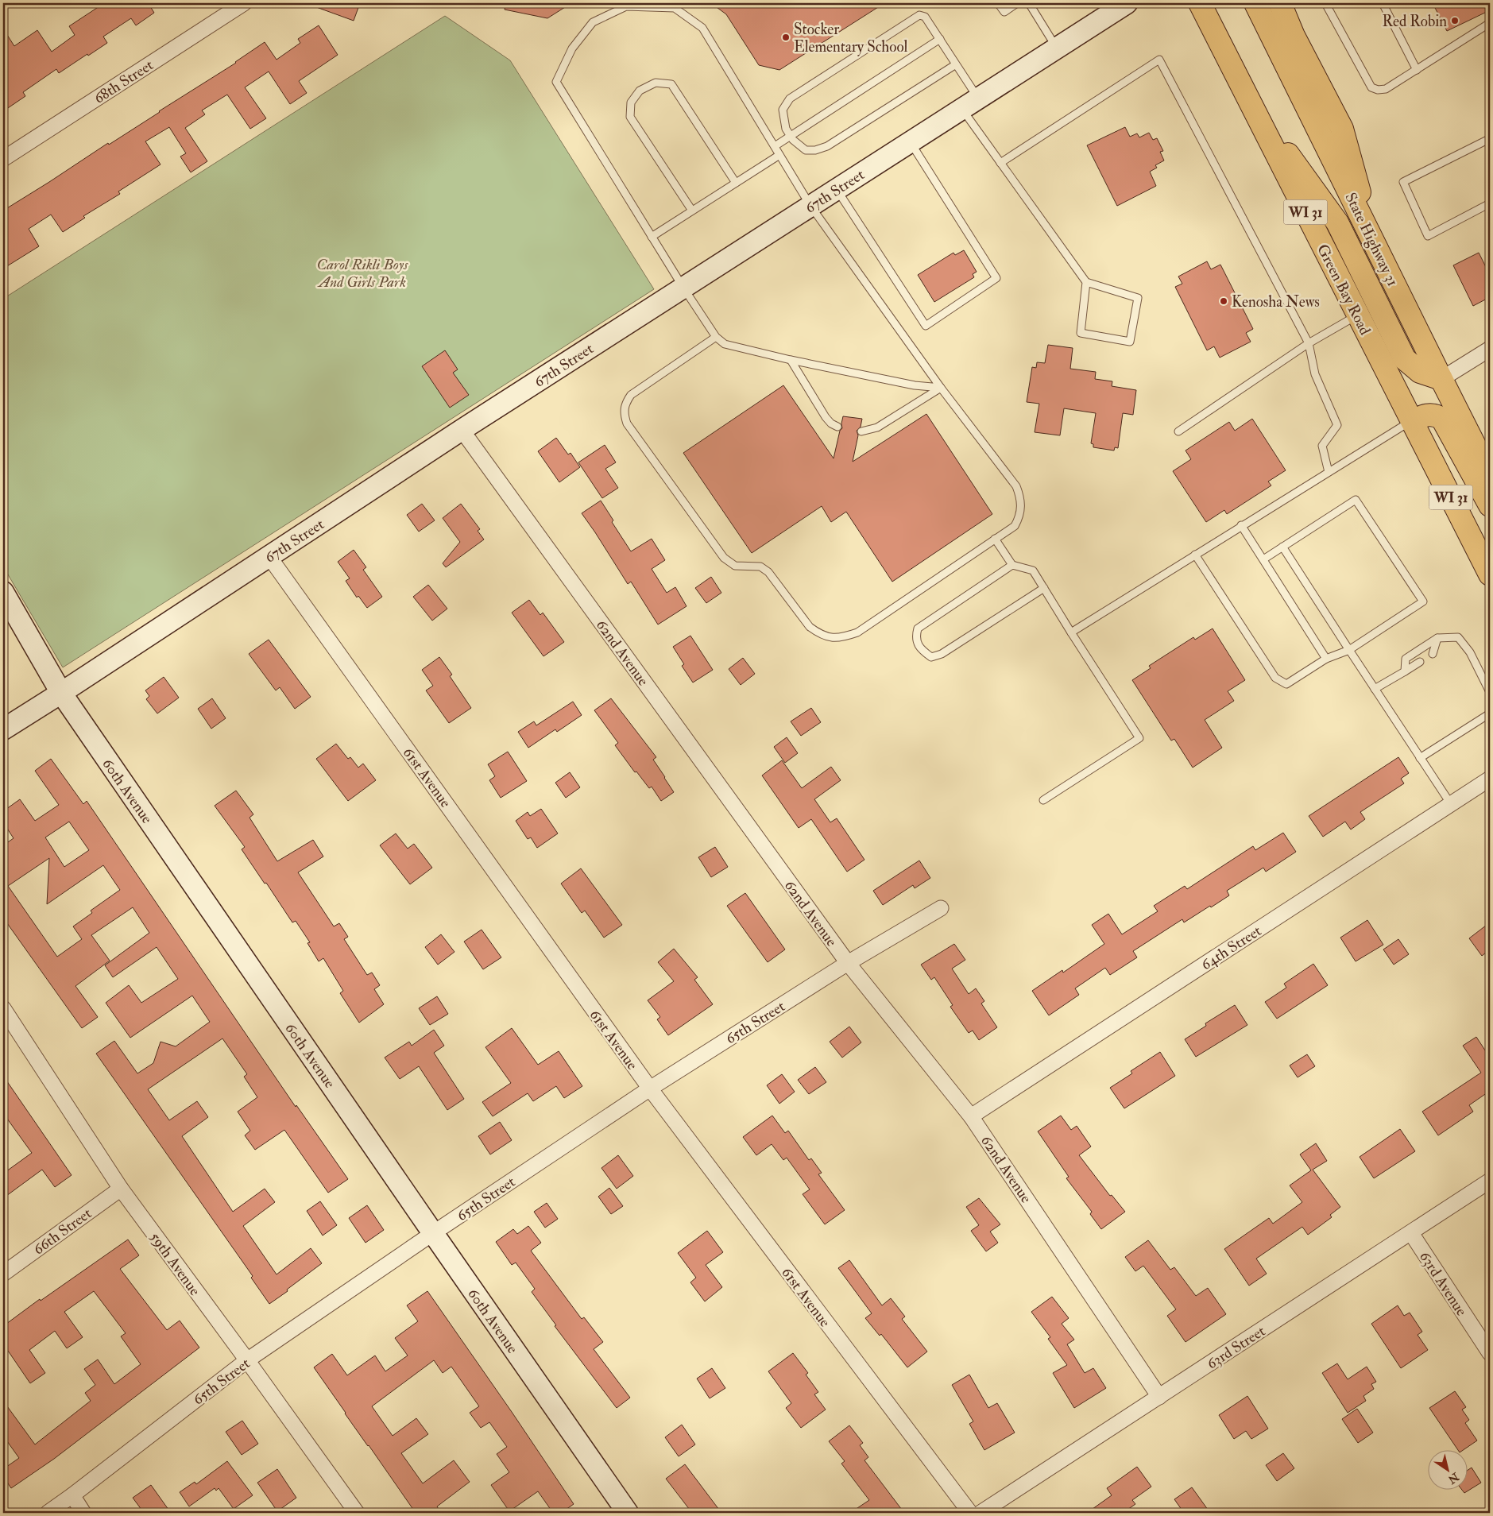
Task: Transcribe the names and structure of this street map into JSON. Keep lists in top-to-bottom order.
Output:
{
  "streets": {
    "main road": ["WI 31", "State Highway 31", "Green Bay Road"],
    "street": [
      "68th Street",
      "67th Street",
      "62nd Avenue",
      "61st Avenue",
      "60th Avenue",
      "64th Street",
      "65th Street",
      "66th Street",
      "59th Avenue",
      "63rd Avenue",
      "63rd Street"
    ]
  },
  "crossings": [
    ["67th Street", "62nd Avenue"],
    ["67th Street", "61st Avenue"],
    ["67th Street", "60th Avenue"],
    ["62nd Avenue", "64th Street"],
    ["62nd Avenue", "65th Street"],
    ["62nd Avenue", "63rd Street"],
    ["61st Avenue", "65th Street"],
    ["60th Avenue", "65th Street"],
    ["65th Street", "59th Avenue"],
    ["66th Street", "59th Avenue"],
    ["63rd Avenue", "63rd Street"]
  ],
  "parks": ["Carol Rikli Boys And Girls Park"],
  "places": ["Red Robin", "Stocker Elementary School", "Kenosha News"],
  "north": "bottom right"
}
